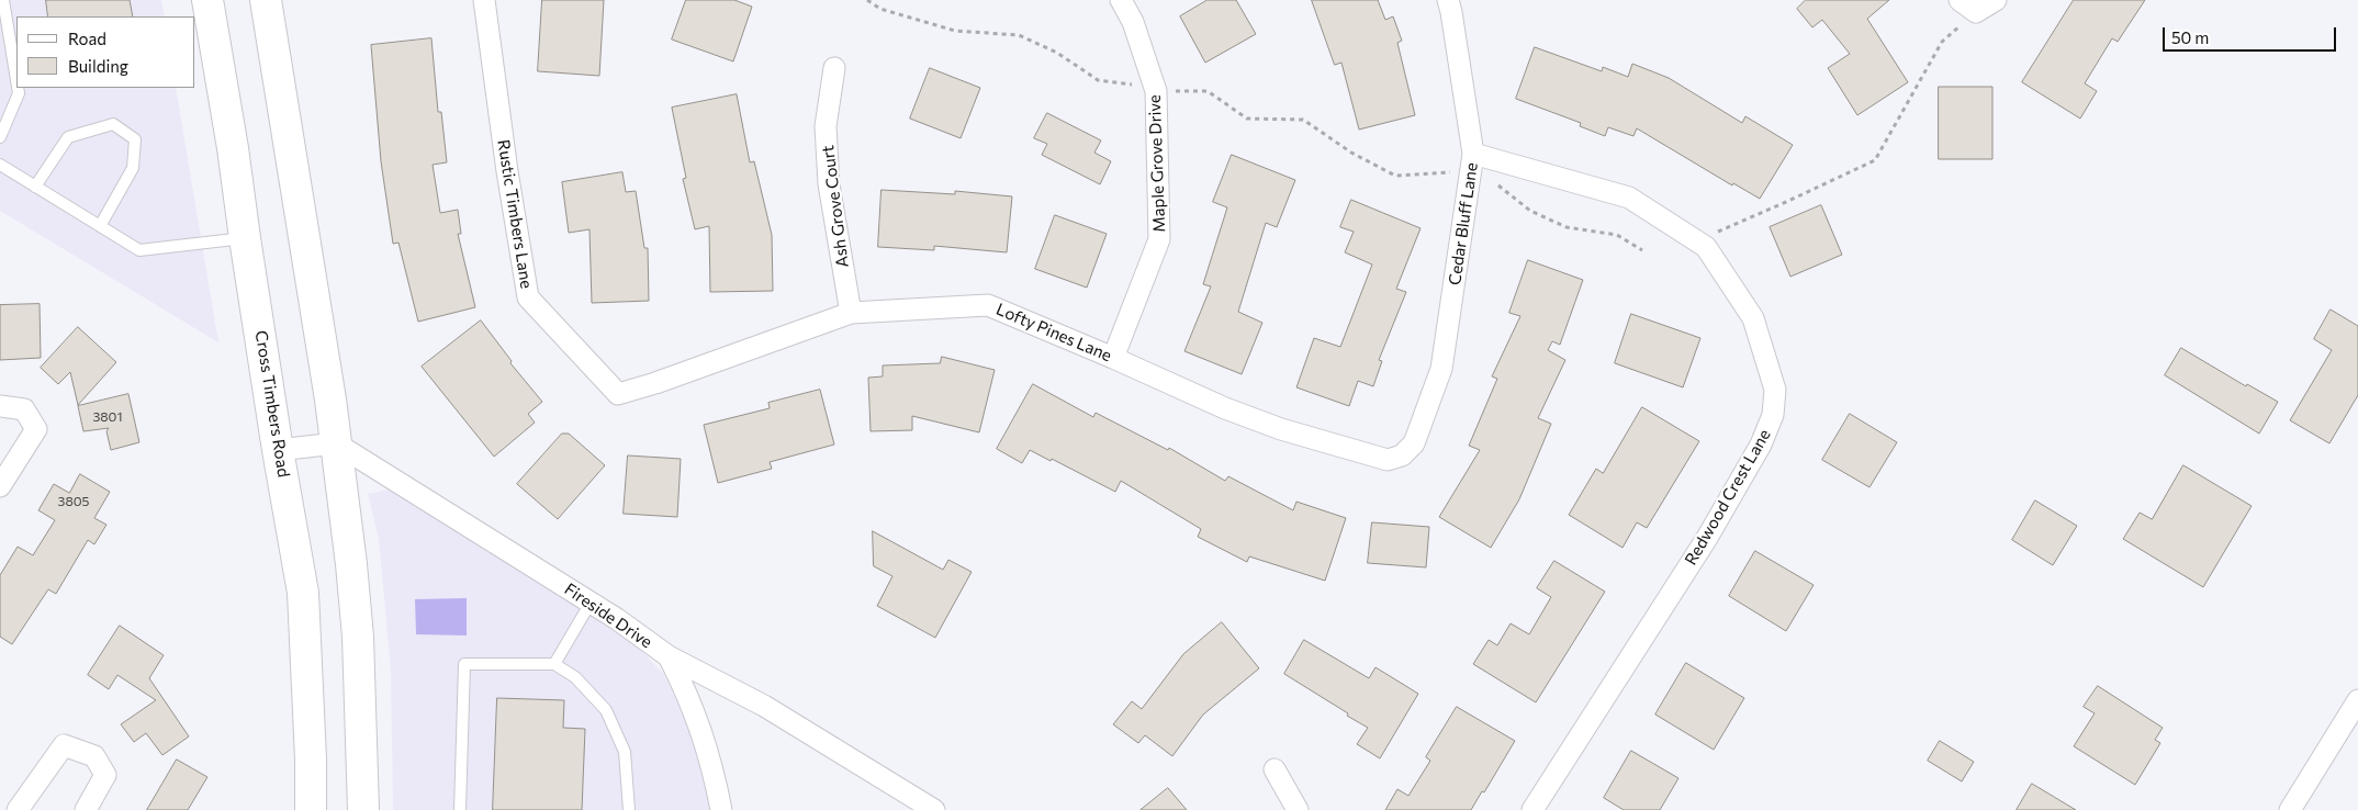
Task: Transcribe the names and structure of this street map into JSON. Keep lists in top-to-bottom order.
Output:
{
  "streets": {
    "main road": ["Cross Timbers Road"],
    "street": [
      "Maple Grove Drive",
      "Ash Grove Court",
      "Rustic Timbers Lane",
      "Cedar Bluff Lane",
      "Lofty Pines Lane",
      "Redwood Crest Lane",
      "Fireside Drive"
    ]
  },
  "crossings": [
    ["Maple Grove Drive", "Lofty Pines Lane"],
    ["Ash Grove Court", "Lofty Pines Lane"],
    ["Rustic Timbers Lane", "Lofty Pines Lane"],
    ["Cedar Bluff Lane", "Lofty Pines Lane"],
    ["Cedar Bluff Lane", "Redwood Crest Lane"]
  ],
  "house_numbers": ["3801", "3805"],
  "legend": ["Road", "Building"],
  "scale_bar": "50 m"
}
